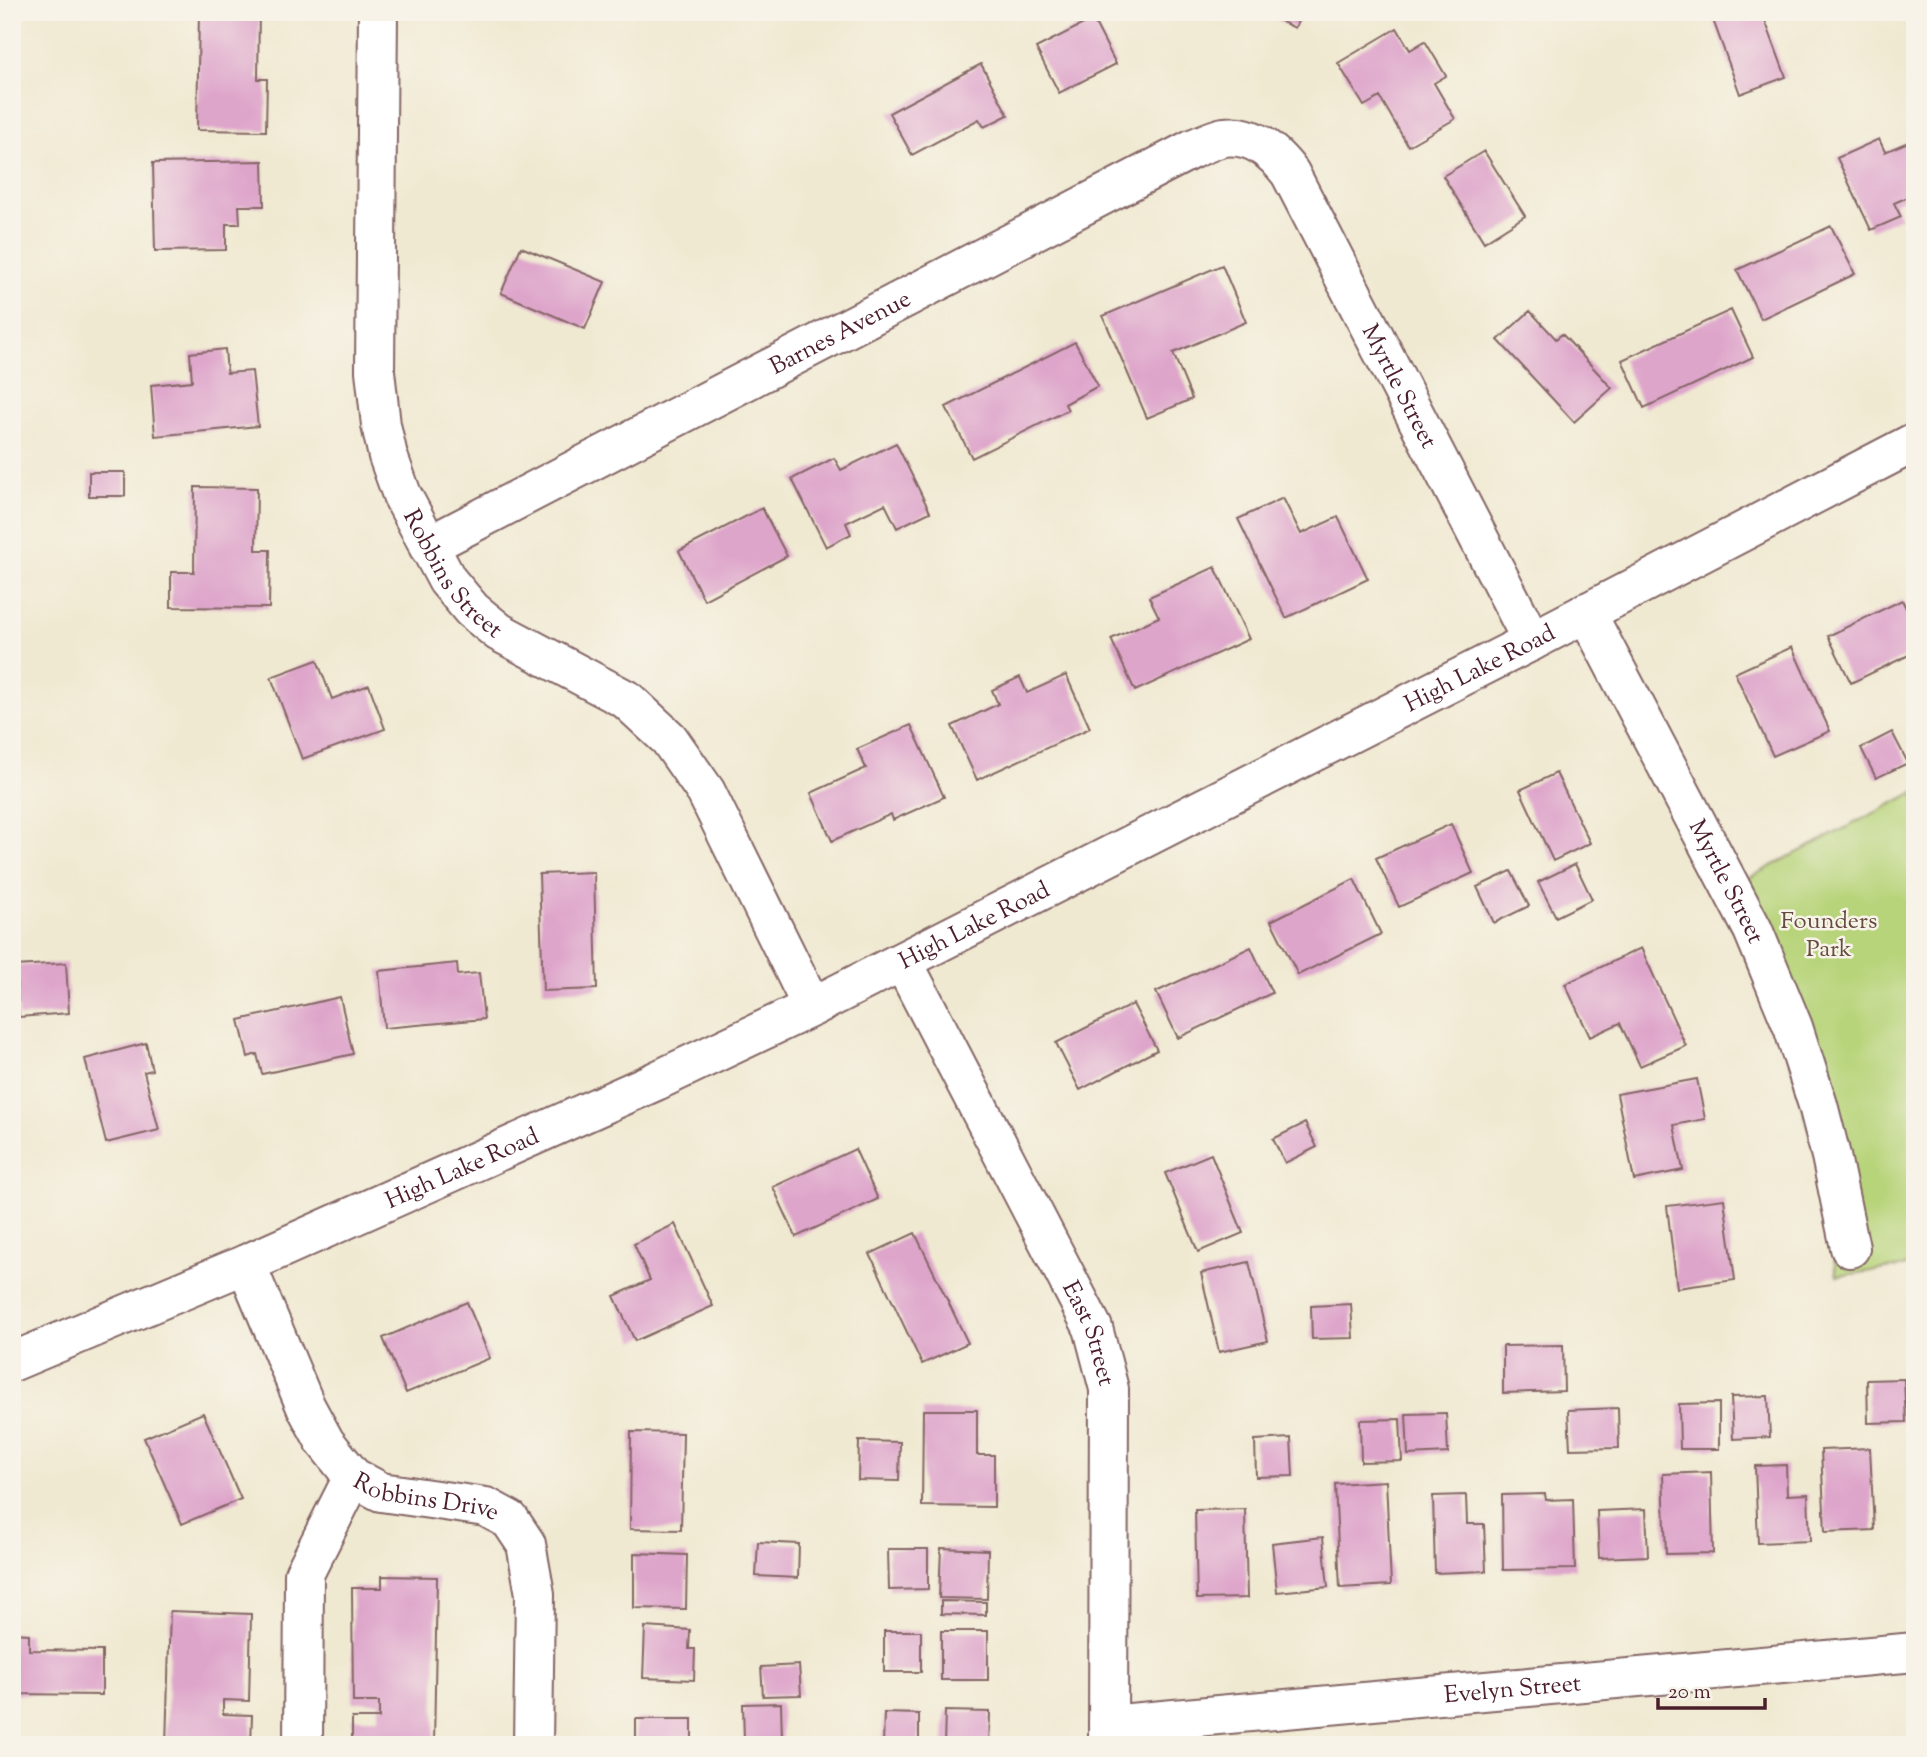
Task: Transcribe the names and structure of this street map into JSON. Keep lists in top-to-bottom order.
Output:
{
  "streets": {
    "street": [
      "Barnes Avenue",
      "Myrtle Street",
      "Robbins Street",
      "High Lake Road",
      "East Street",
      "Robbins Drive",
      "Evelyn Street"
    ]
  },
  "crossings": [
    ["Barnes Avenue", "Myrtle Street"],
    ["Barnes Avenue", "Robbins Street"],
    ["Myrtle Street", "High Lake Road"],
    ["Robbins Street", "High Lake Road"],
    ["High Lake Road", "East Street"],
    ["High Lake Road", "Robbins Drive"],
    ["East Street", "Evelyn Street"]
  ],
  "parks": ["Founders Park"],
  "scale_bar": "20 m"
}
